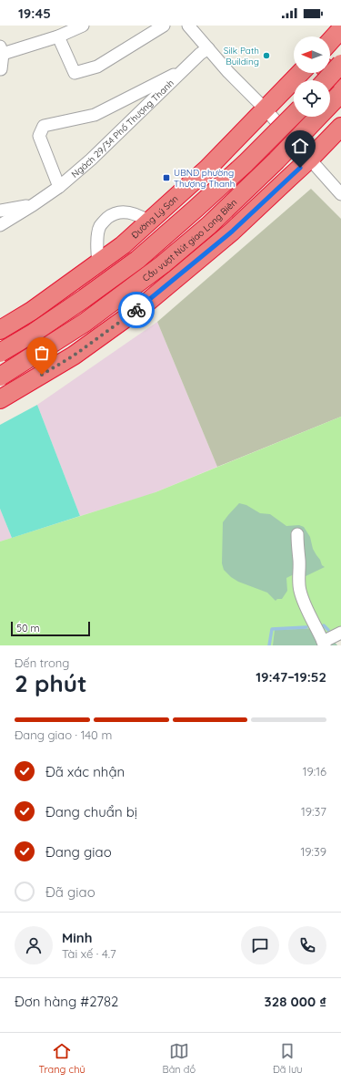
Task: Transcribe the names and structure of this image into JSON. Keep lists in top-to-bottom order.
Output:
{
  "streets": {
    "highway": ["Đường Lý Sơn", "Cầu vượt Nút giao Long Biên"],
    "street": ["Ngách 29/34 Phố Thượng Thanh"]
  },
  "places": {
    "other": ["Silk Path Building"],
    "transit": ["UBND phường Thượng Thanh"]
  },
  "scale_bar": "50 m",
  "north": "left",
  "page": {
    "status": "19:45",
    "scale": "50 m",
    "heading": ["2 phút", "Đến trong", "19:47–19:52"],
    "panel": [
      "Minh",
      "Tài xế · 4.7",
      "Đơn hàng #2782",
      "328 000 ₫"
    ],
    "bar": "Đang giao · 140 m",
    "list": [
      ["Đã xác nhận", "19:16"],
      ["Đang chuẩn bị", "19:37"],
      ["Đang giao", "19:39"],
      "Đã giao"
    ],
    "tabs": ["Trang chủ", "Bản đồ", "Đã lưu"]
  }
}
